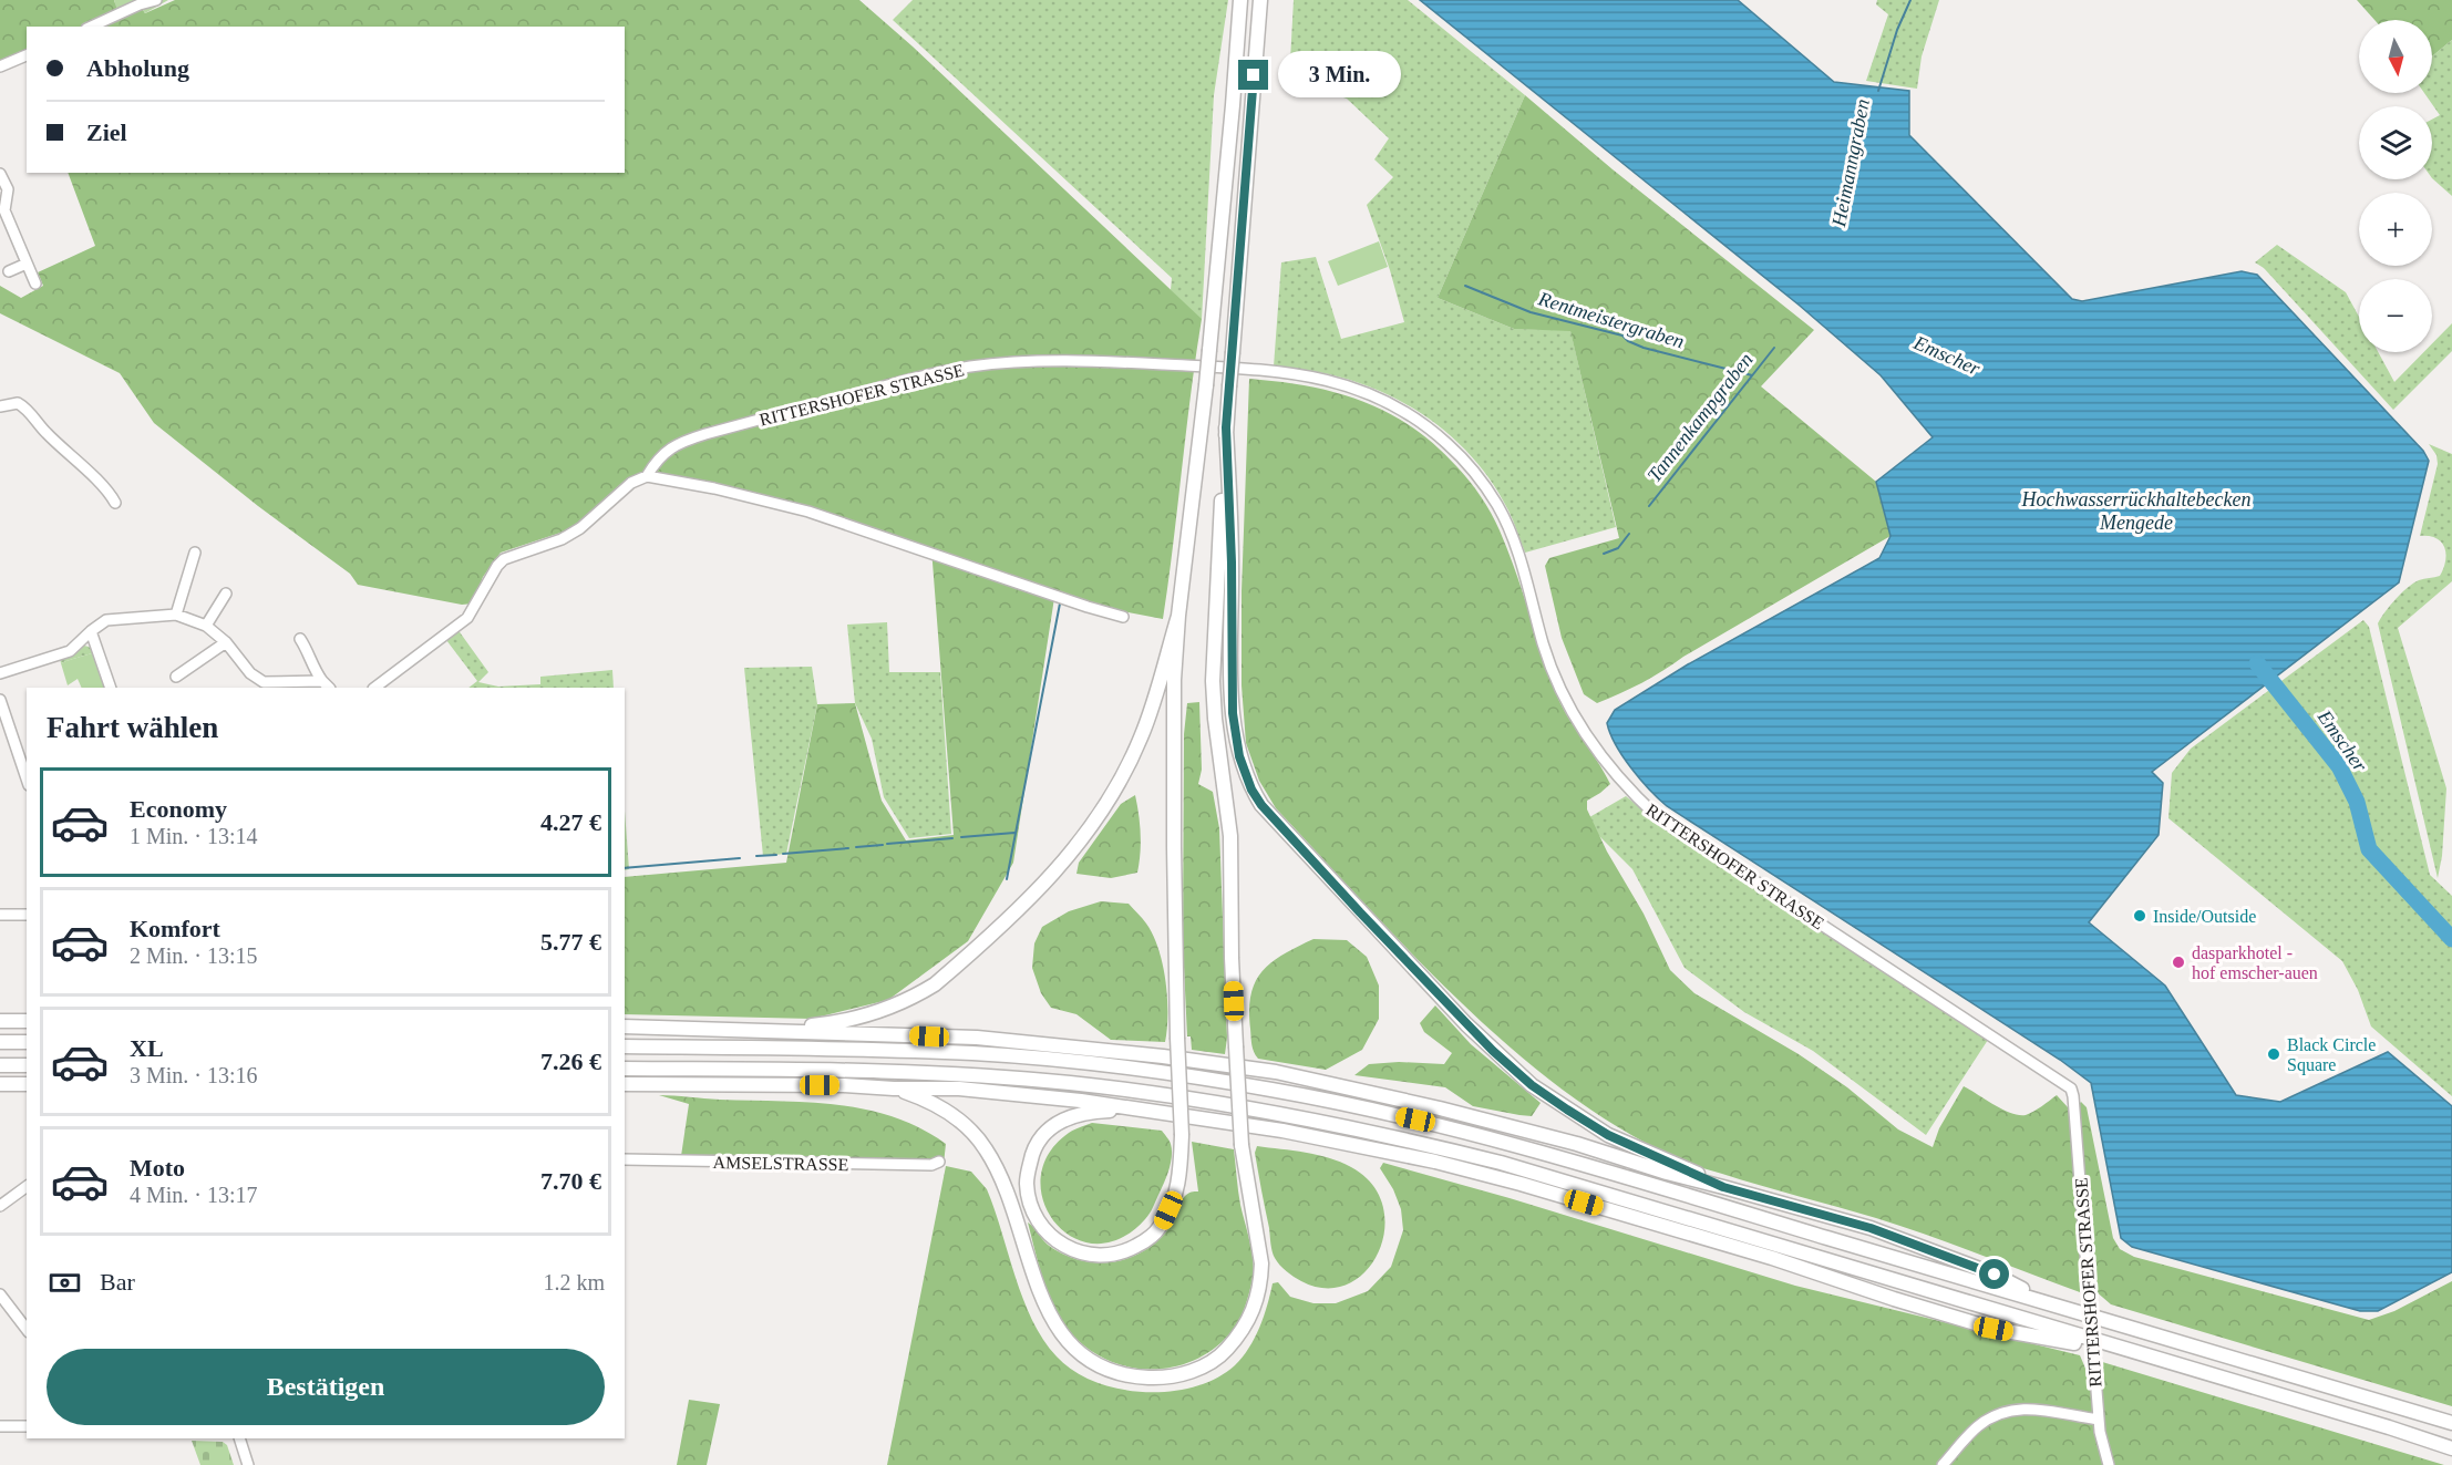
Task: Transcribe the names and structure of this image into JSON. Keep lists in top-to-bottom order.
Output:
{
  "streets": {
    "street": ["RITTERSHOFER STRASSE", "AMSELSTRASSE"]
  },
  "water": [
    "Heimanngraben",
    "Rentmeistergraben",
    "Emscher",
    "Tannenkampgraben",
    "Hochwasserrückhaltebecken Mengede"
  ],
  "places": ["Inside/Outside", "dasparkhotel - hof emscher-auen", "Black Circle Square"],
  "north": "bottom",
  "page": {
    "map_buttons": ["+", "−"],
    "banner": ["Abholung", "Ziel"],
    "bubble": "3 Min.",
    "heading": "Fahrt wählen",
    "list": [
      {
        "name": "Economy",
        "note": "1 Min. · 13:14",
        "value": "4.27 €"
      },
      {
        "name": "Komfort",
        "note": "2 Min. · 13:15",
        "value": "5.77 €"
      },
      {
        "name": "XL",
        "note": "3 Min. · 13:16",
        "value": "7.26 €"
      },
      {
        "name": "Moto",
        "note": "4 Min. · 13:17",
        "value": "7.70 €"
      }
    ],
    "pay": ["Bar", "1.2 km"],
    "buttons": "Bestätigen"
  }
}
